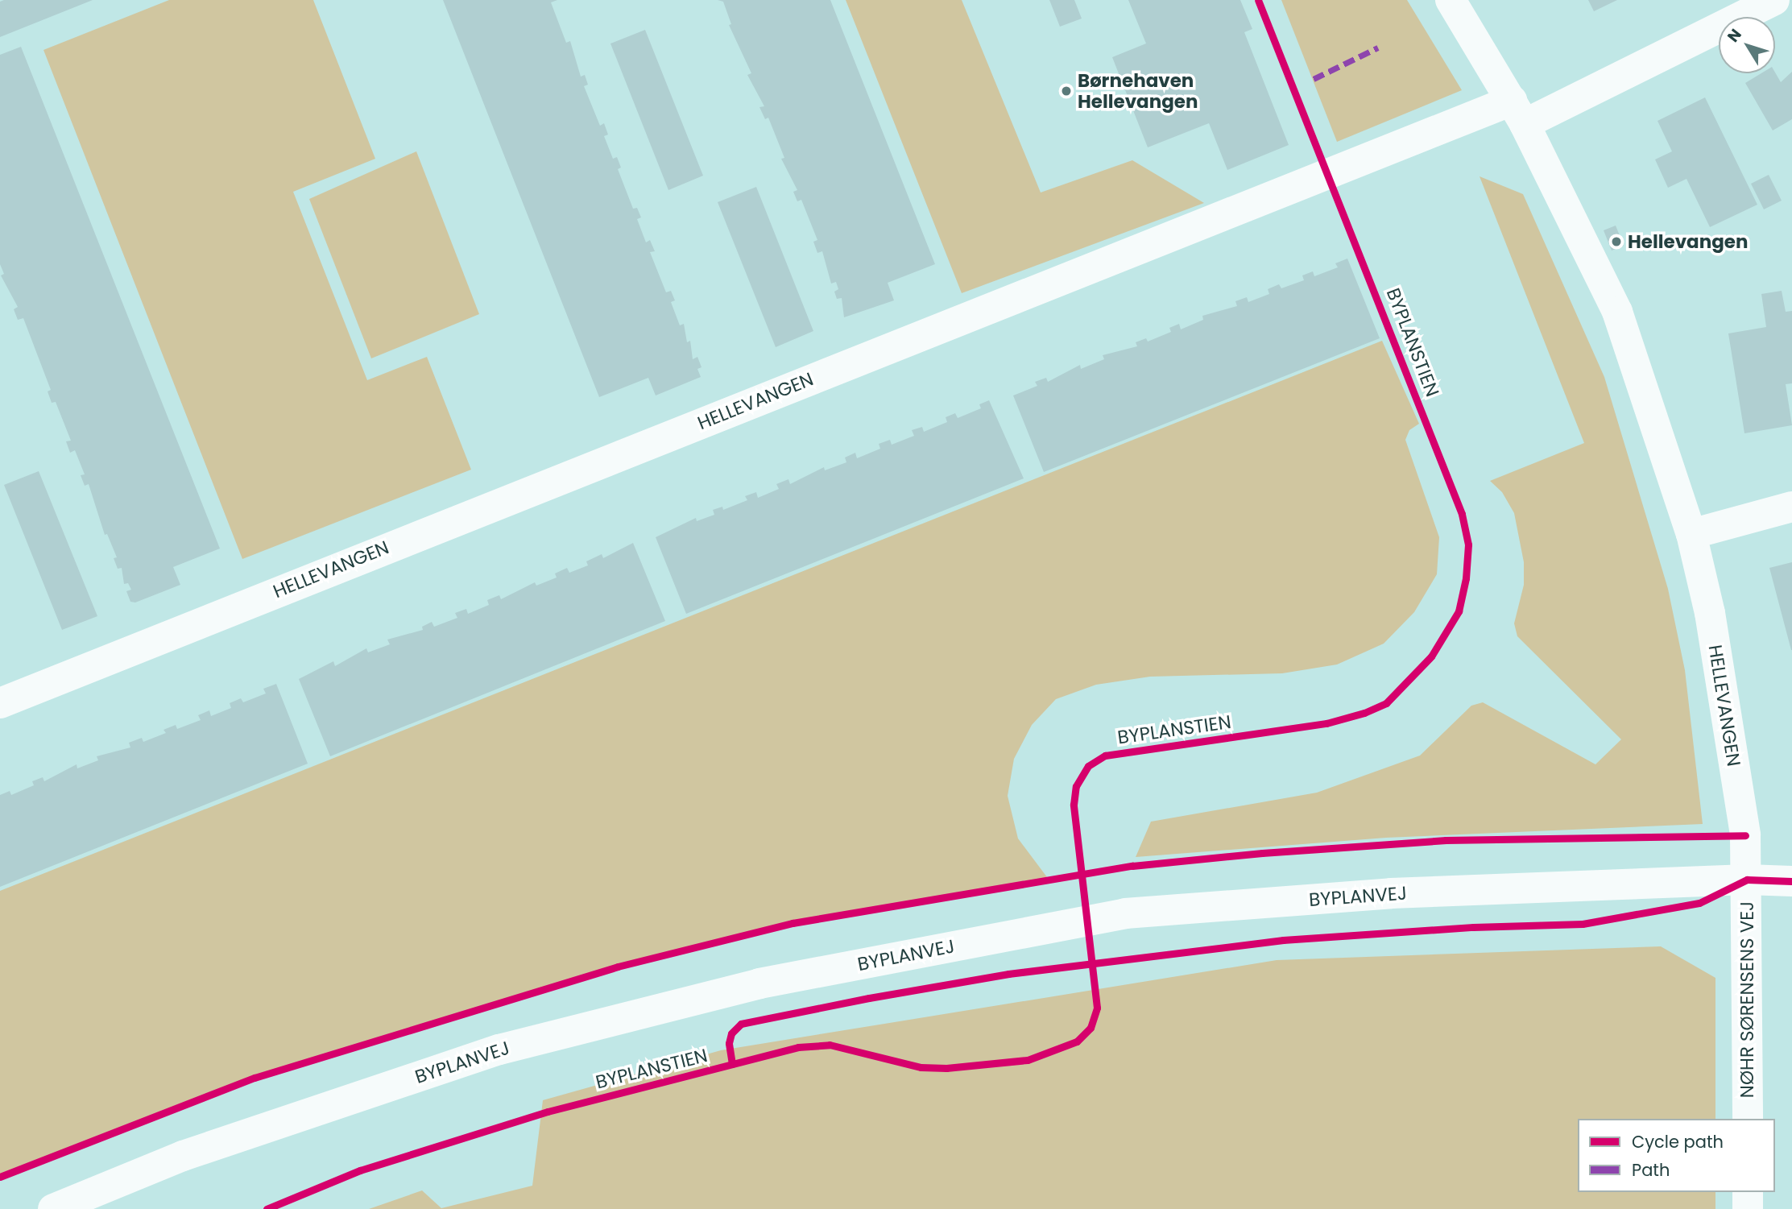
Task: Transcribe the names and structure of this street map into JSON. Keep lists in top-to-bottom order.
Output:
{
  "streets": {
    "street": ["HELLEVANGEN", "BYPLANVEJ", "NØHR SØRENSENS VEJ"],
    "cycle path": ["BYPLANSTIEN"]
  },
  "crossings": [
    ["HELLEVANGEN", "BYPLANVEJ"],
    ["HELLEVANGEN", "NØHR SØRENSENS VEJ"],
    ["BYPLANVEJ", "NØHR SØRENSENS VEJ"]
  ],
  "places": ["Børnehaven Hellevangen", "Hellevangen"],
  "legend": ["Cycle path", "Path"],
  "north": "top left"
}
